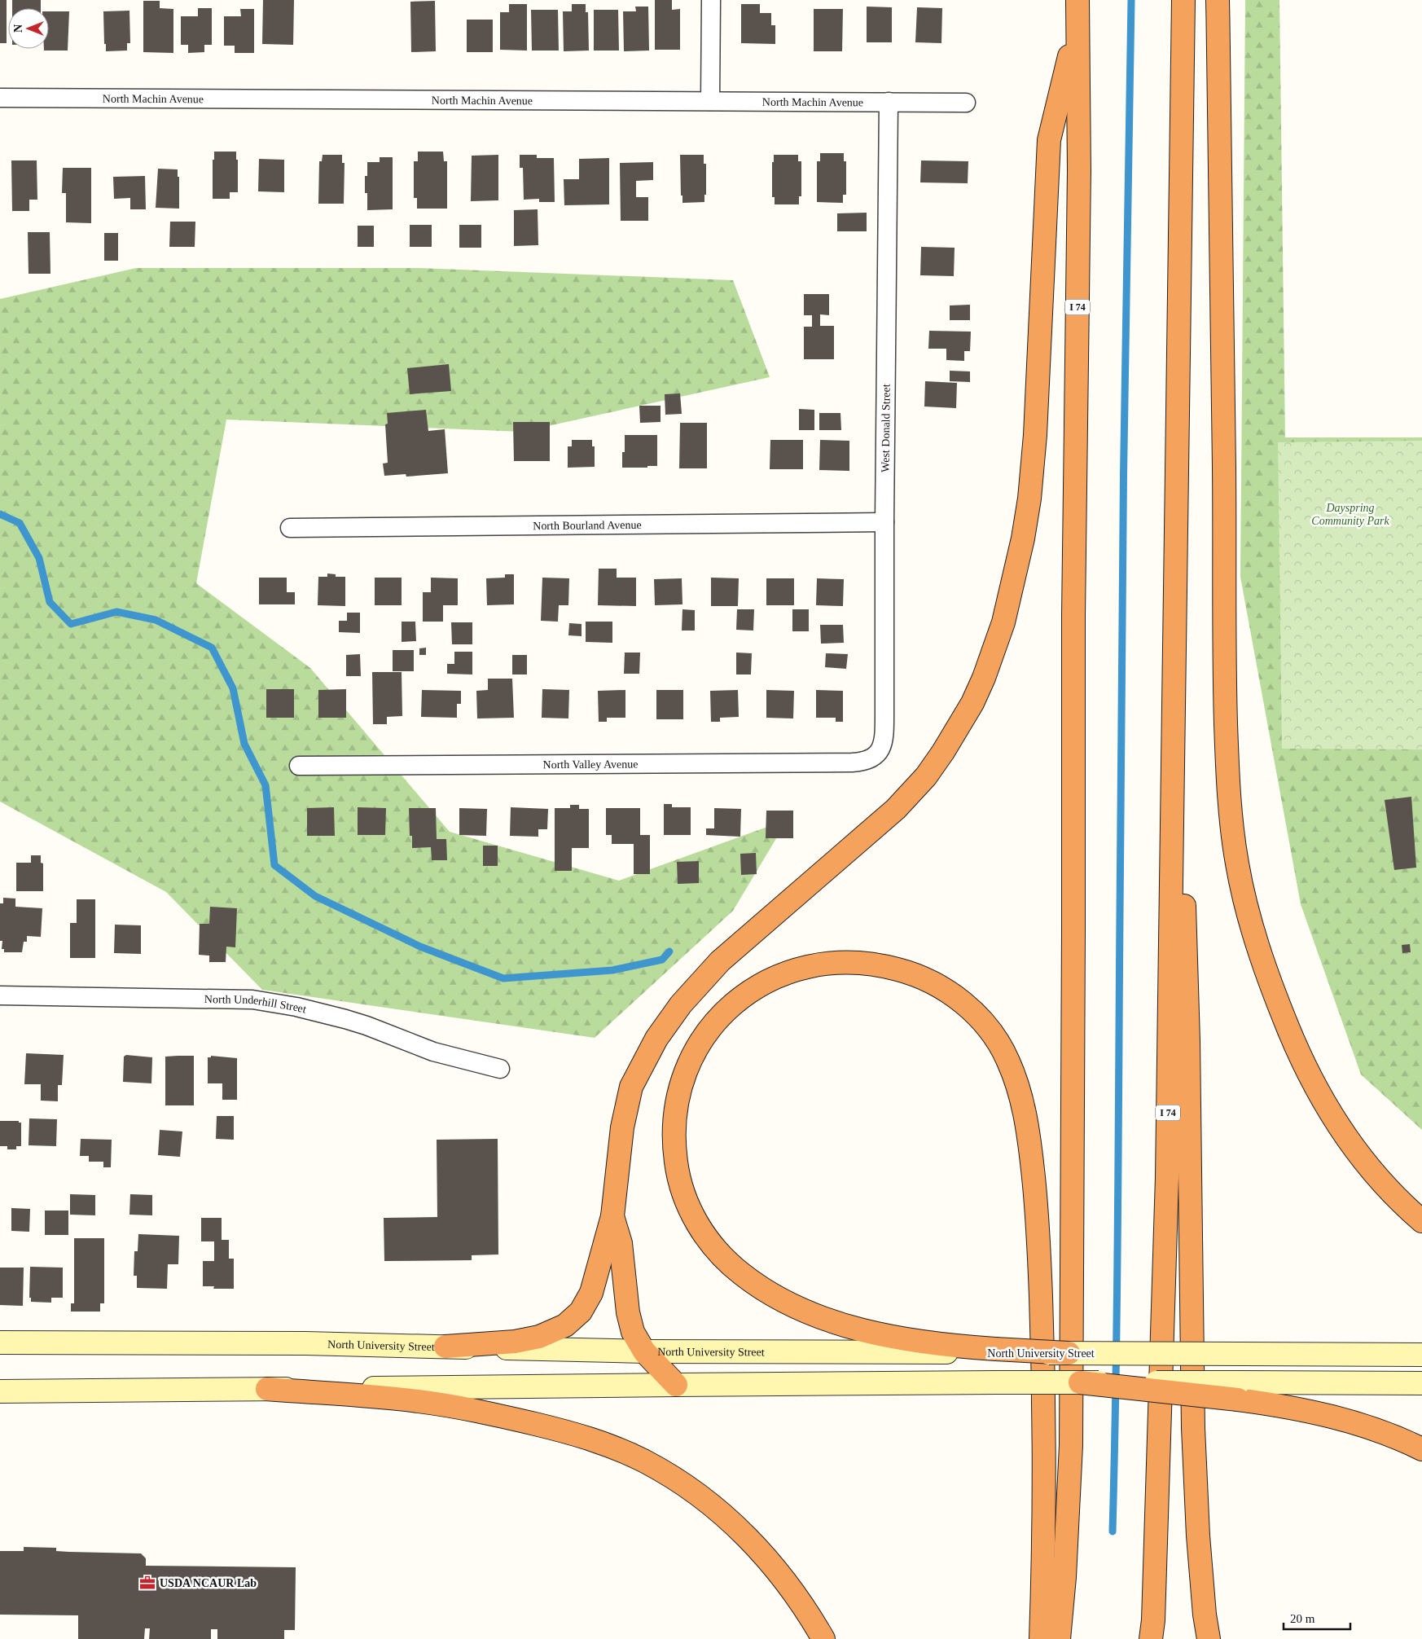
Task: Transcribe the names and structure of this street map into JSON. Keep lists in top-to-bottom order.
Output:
{
  "streets": {
    "highway": ["I 74"],
    "main road": ["North University Street"],
    "street": [
      "North Machin Avenue",
      "West Donald Street",
      "North Bourland Avenue",
      "North Valley Avenue",
      "North Underhill Street"
    ]
  },
  "crossings": [
    ["North Machin Avenue", "West Donald Street"],
    ["West Donald Street", "North Bourland Avenue"],
    ["West Donald Street", "North Valley Avenue"]
  ],
  "parks": ["Dayspring Community Park"],
  "places": {
    "office": ["USDA NCAUR Lab"]
  },
  "scale_bar": "20 m",
  "north": "left"
}
